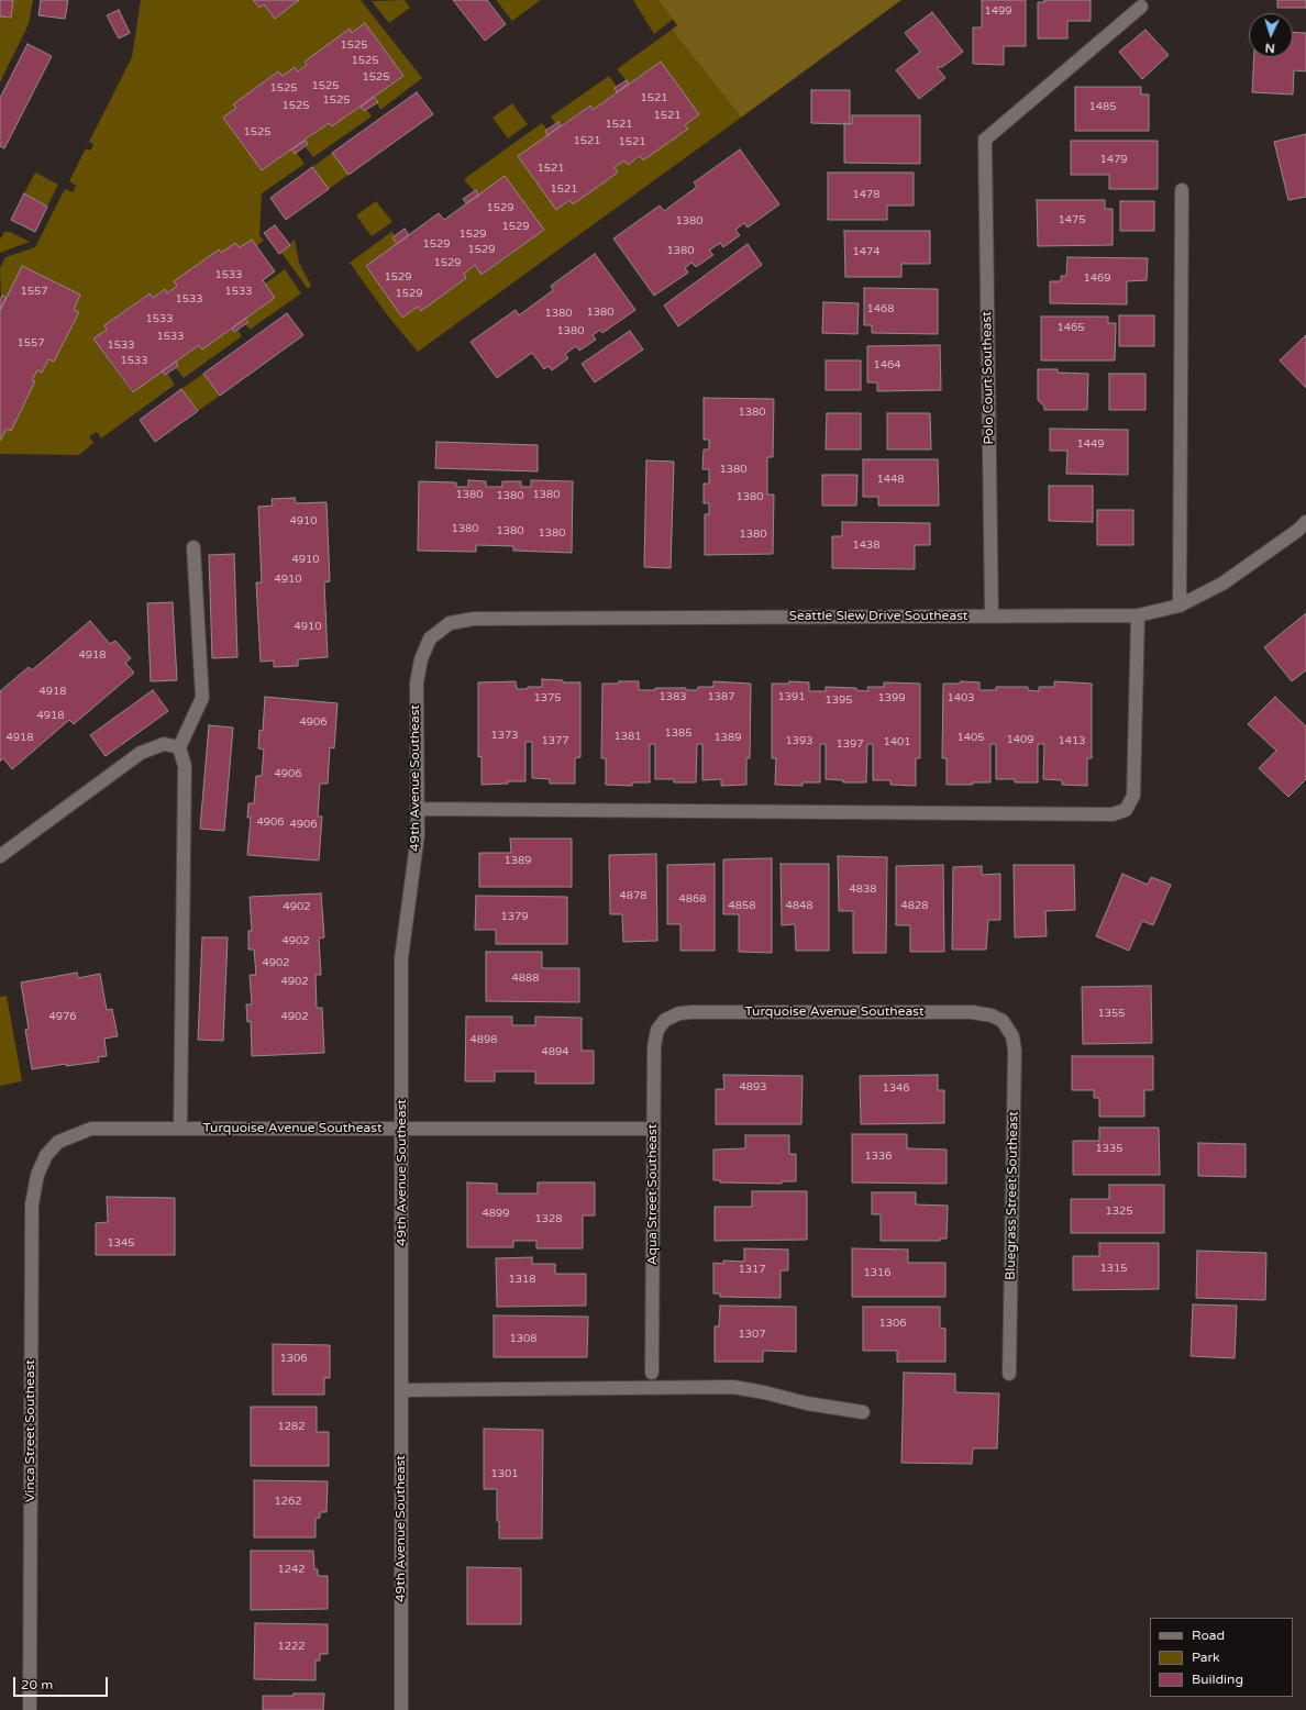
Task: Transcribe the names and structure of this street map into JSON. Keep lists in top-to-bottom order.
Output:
{
  "streets": {
    "street": [
      "Polo Court Southeast",
      "Seattle Slew Drive Southeast",
      "49th Avenue Southeast",
      "Turquoise Avenue Southeast",
      "Aqua Street Southeast",
      "Bluegrass Street Southeast",
      "Vinca Street Southeast"
    ]
  },
  "crossings": [
    ["Polo Court Southeast", "Seattle Slew Drive Southeast"],
    ["Seattle Slew Drive Southeast", "49th Avenue Southeast"],
    ["49th Avenue Southeast", "Turquoise Avenue Southeast"],
    ["Turquoise Avenue Southeast", "Aqua Street Southeast"],
    ["Turquoise Avenue Southeast", "Bluegrass Street Southeast"],
    ["Turquoise Avenue Southeast", "Vinca Street Southeast"]
  ],
  "house_numbers": [
    "1499",
    "1525",
    "1525",
    "1525",
    "1525",
    "1525",
    "1521",
    "1525",
    "1525",
    "1485",
    "1521",
    "1521",
    "1525",
    "1521",
    "1521",
    "1479",
    "1521",
    "1521",
    "1478",
    "1529",
    "1475",
    "1380",
    "1529",
    "1529",
    "1529",
    "1529",
    "1380",
    "1474",
    "1529",
    "1533",
    "1529",
    "1469",
    "1557",
    "1533",
    "1529",
    "1533",
    "1468",
    "1380",
    "1380",
    "1533",
    "1465",
    "1380",
    "1533",
    "1557",
    "1533",
    "1533",
    "1464",
    "1380",
    "1449",
    "1380",
    "1448",
    "1380",
    "1380",
    "1380",
    "1380",
    "4910",
    "1380",
    "1380",
    "1380",
    "1380",
    "1438",
    "4910",
    "4910",
    "4910",
    "4918",
    "4918",
    "1383",
    "1387",
    "1391",
    "1375",
    "1399",
    "1403",
    "1395",
    "4918",
    "4906",
    "1385",
    "1373",
    "1381",
    "4918",
    "1389",
    "1405",
    "1409",
    "1377",
    "1393",
    "1413",
    "1401",
    "1397",
    "4906",
    "4906",
    "4906",
    "1389",
    "4838",
    "4878",
    "4868",
    "4858",
    "4848",
    "4828",
    "4902",
    "1379",
    "4902",
    "4902",
    "4888",
    "4902",
    "1355",
    "4976",
    "4902",
    "4898",
    "4894",
    "4893",
    "1346",
    "1335",
    "1336",
    "1325",
    "4899",
    "1328",
    "1345",
    "1315",
    "1317",
    "1316",
    "1318",
    "1306",
    "1307",
    "1308",
    "1306",
    "1282",
    "1301",
    "1262",
    "1242",
    "1222"
  ],
  "legend": ["Road", "Park", "Building"],
  "scale_bar": "20 m",
  "north": "bottom"
}
